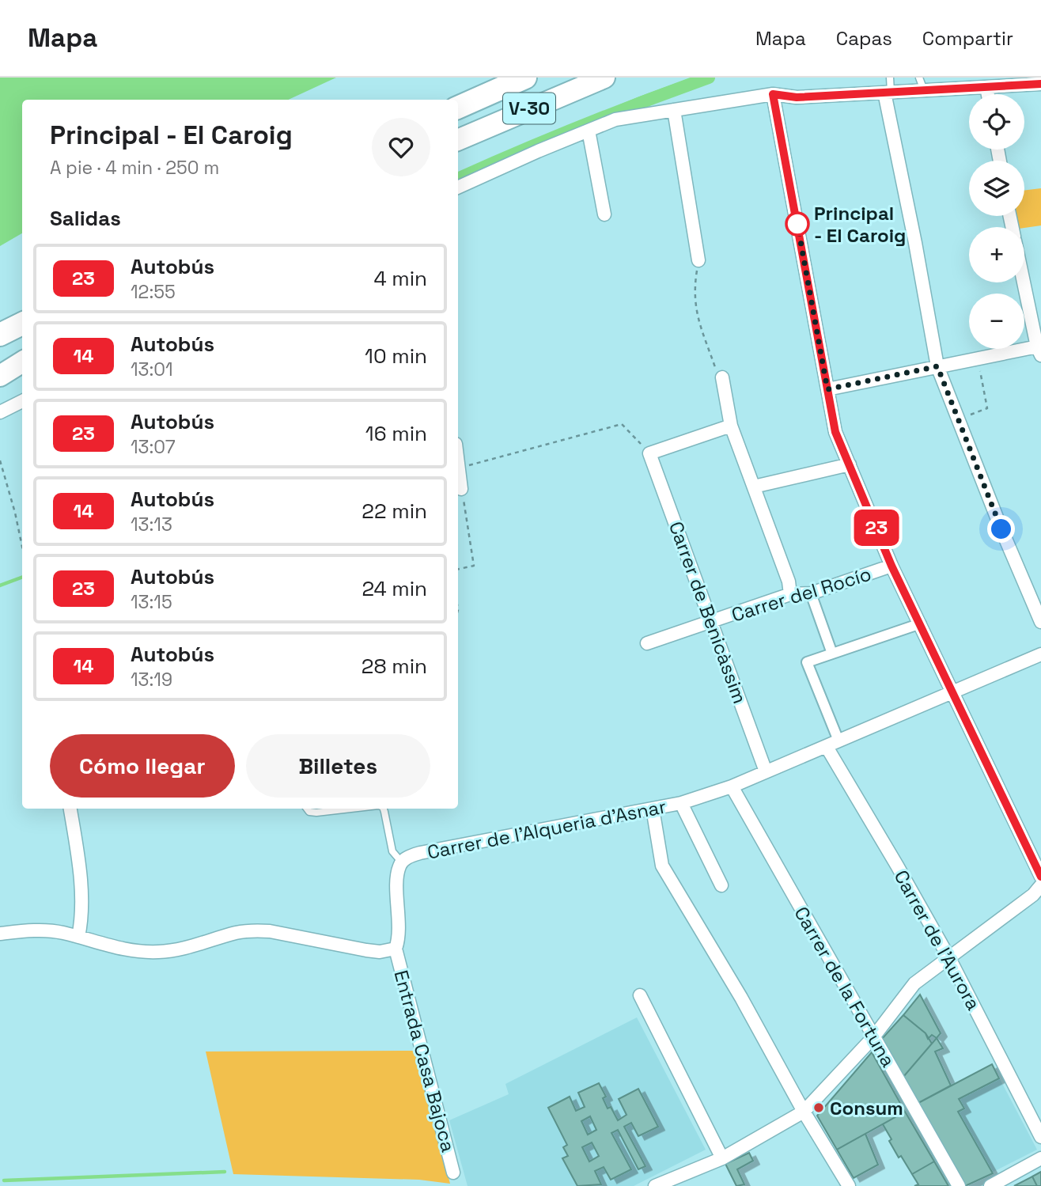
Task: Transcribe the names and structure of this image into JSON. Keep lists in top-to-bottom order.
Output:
{
  "streets": {
    "highway": ["V-30"],
    "street": [
      "Carrer del Rocío",
      "Carrer de Benicàssim",
      "Carrer de l'Alqueria d'Asnar",
      "Carrer de l'Aurora",
      "Carrer de la Fortuna",
      "Entrada Casa Bajoca"
    ]
  },
  "crossings": [
    ["Carrer del Rocío", "Carrer de Benicàssim"],
    ["Carrer de Benicàssim", "Carrer de l'Alqueria d'Asnar"],
    ["Carrer de l'Alqueria d'Asnar", "Carrer de l'Aurora"],
    ["Carrer de l'Alqueria d'Asnar", "Carrer de la Fortuna"],
    ["Carrer de l'Alqueria d'Asnar", "Entrada Casa Bajoca"]
  ],
  "places": ["Principal - El Caroig", "Consum"],
  "lines": ["bus line 23"],
  "page": {
    "header": "Mapa",
    "nav": ["Mapa", "Capas", "Compartir"],
    "on_map": "23",
    "map_buttons": ["+", "−"],
    "heading": [
      ["Principal - El Caroig", "A pie · 4 min · 250 m"],
      "Salidas"
    ],
    "list": [
      {
        "mark": "23",
        "name": "Autobús",
        "note": "12:55",
        "value": "4 min"
      },
      {
        "mark": "14",
        "name": "Autobús",
        "note": "13:01",
        "value": "10 min"
      },
      {
        "mark": "23",
        "name": "Autobús",
        "note": "13:07",
        "value": "16 min"
      },
      {
        "mark": "14",
        "name": "Autobús",
        "note": "13:13",
        "value": "22 min"
      },
      {
        "mark": "23",
        "name": "Autobús",
        "note": "13:15",
        "value": "24 min"
      },
      {
        "mark": "14",
        "name": "Autobús",
        "note": "13:19",
        "value": "28 min"
      }
    ],
    "buttons": ["Cómo llegar", "Billetes"]
  }
}
